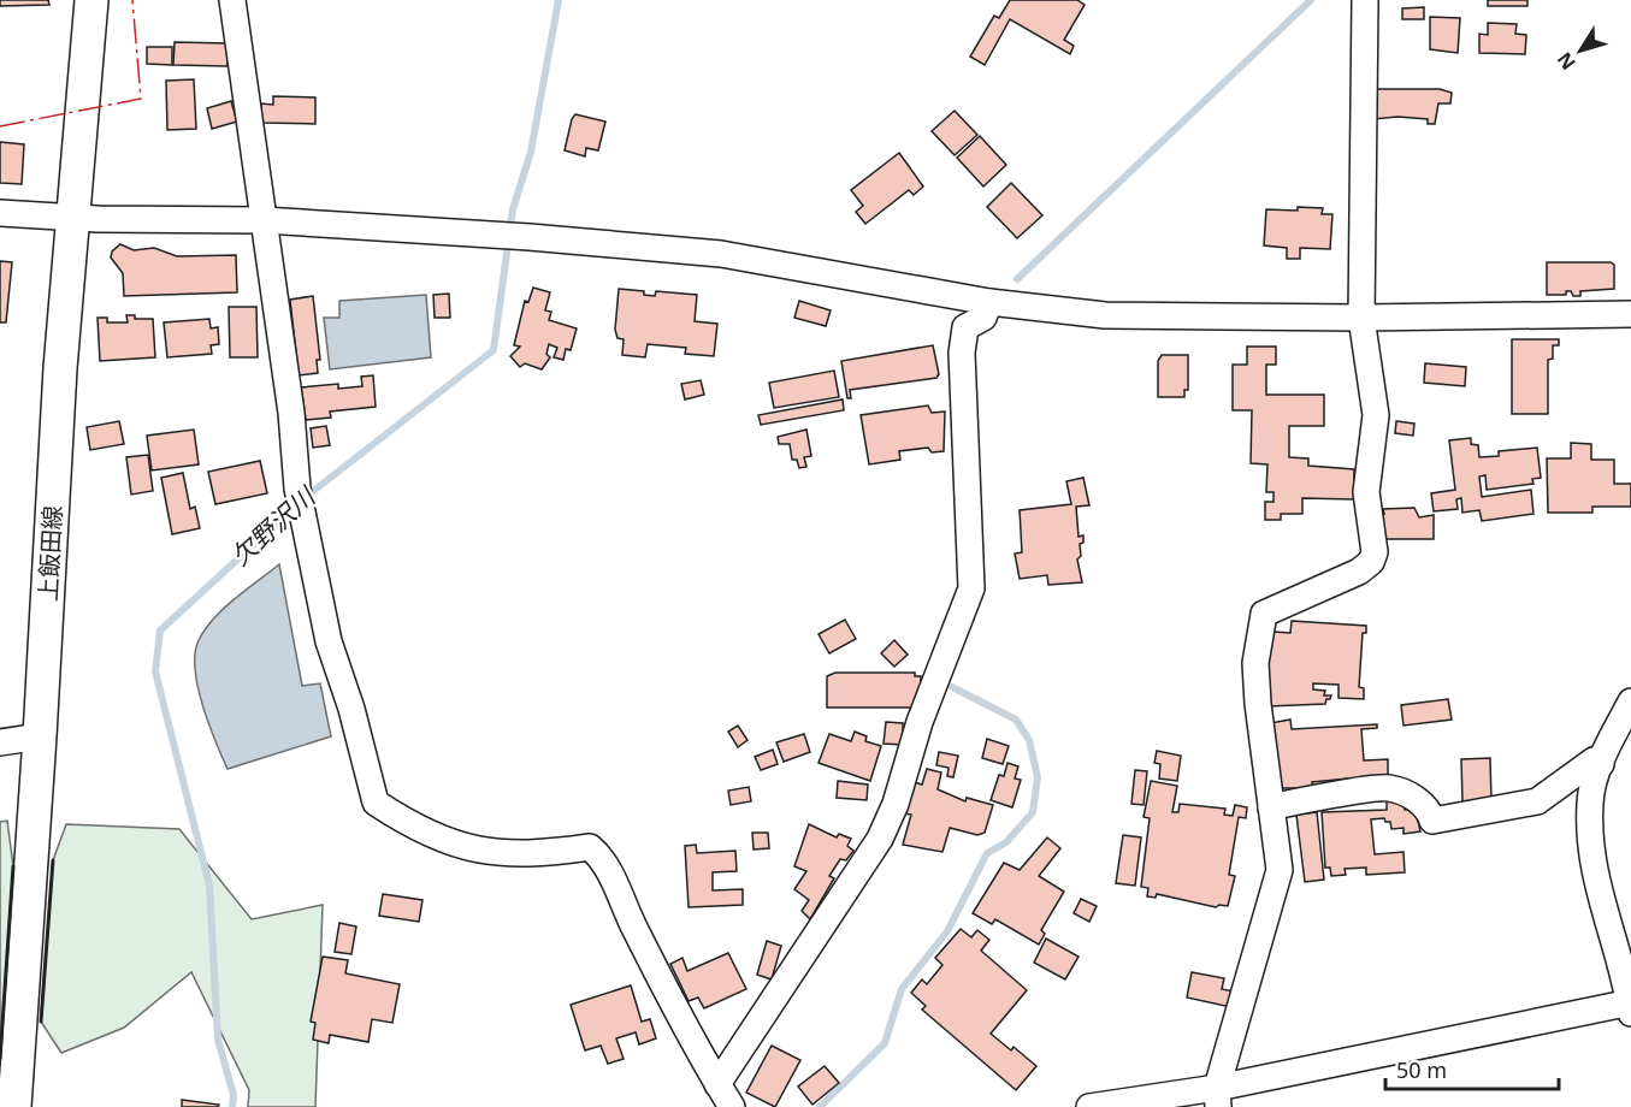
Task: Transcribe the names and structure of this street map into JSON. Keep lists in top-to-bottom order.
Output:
{
  "streets": {
    "main road": ["上飯田線"]
  },
  "water": ["欠野沢川"],
  "scale_bar": "50 m",
  "north": "bottom left"
}
